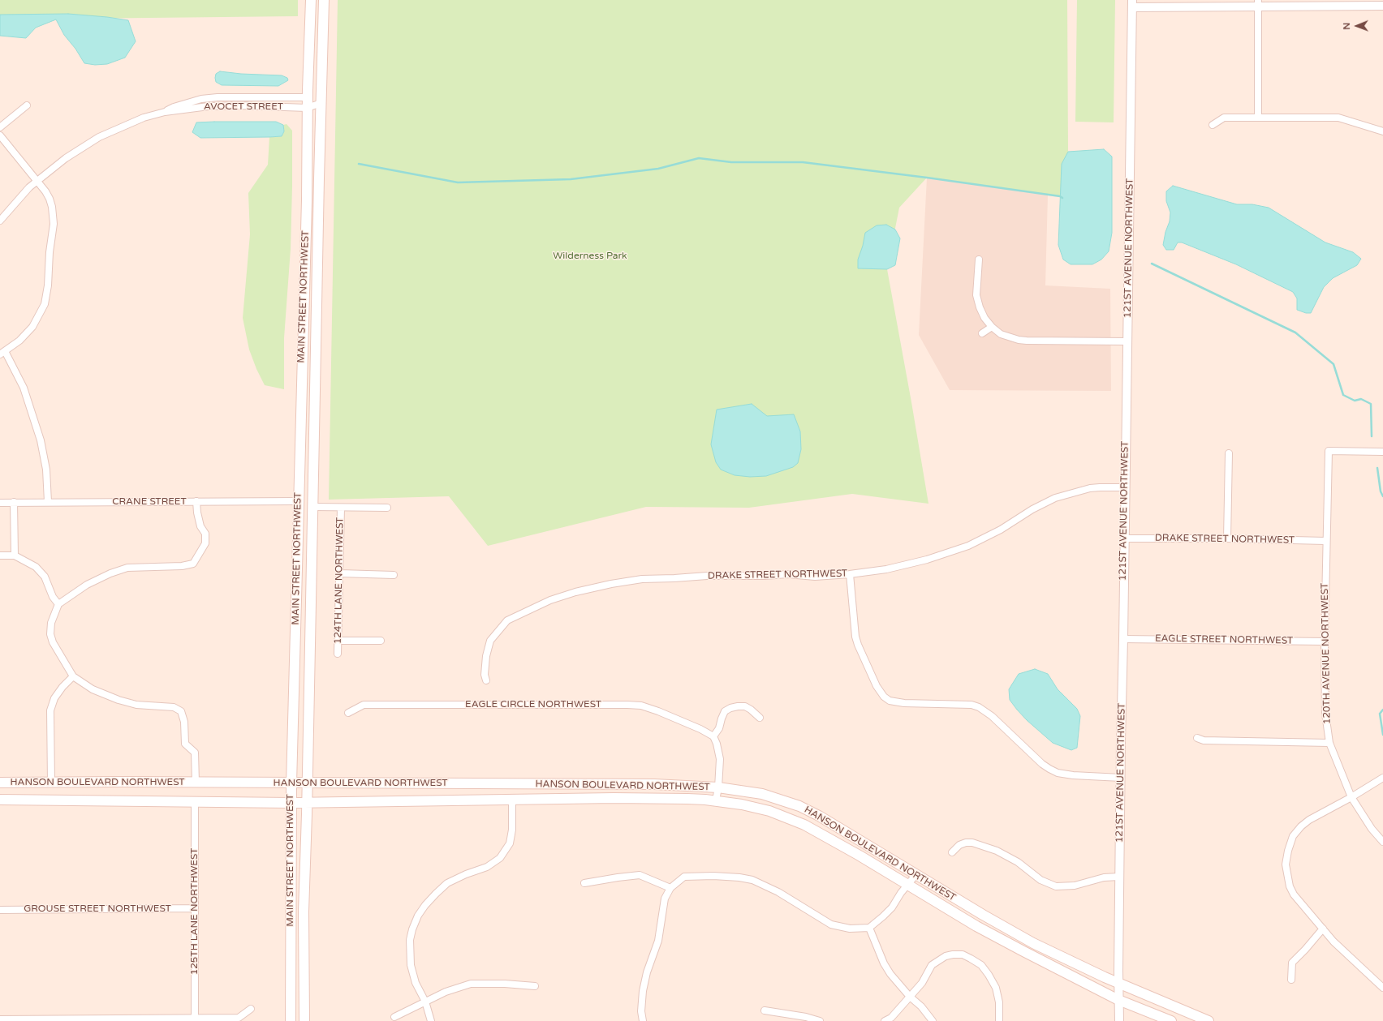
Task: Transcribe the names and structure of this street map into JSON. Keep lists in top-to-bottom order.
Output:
{
  "streets": {
    "main road": ["MAIN STREET NORTHWEST", "HANSON BOULEVARD NORTHWEST"],
    "street": [
      "AVOCET STREET",
      "121ST AVENUE NORTHWEST",
      "CRANE STREET",
      "DRAKE STREET NORTHWEST",
      "124TH LANE NORTHWEST",
      "EAGLE STREET NORTHWEST",
      "120TH AVENUE NORTHWEST",
      "EAGLE CIRCLE NORTHWEST",
      "GROUSE STREET NORTHWEST",
      "125TH LANE NORTHWEST"
    ]
  },
  "crossings": [
    ["AVOCET STREET", "MAIN STREET NORTHWEST"],
    ["121ST AVENUE NORTHWEST", "DRAKE STREET NORTHWEST"],
    ["121ST AVENUE NORTHWEST", "EAGLE STREET NORTHWEST"],
    ["121ST AVENUE NORTHWEST", "HANSON BOULEVARD NORTHWEST"],
    ["MAIN STREET NORTHWEST", "CRANE STREET"],
    ["MAIN STREET NORTHWEST", "HANSON BOULEVARD NORTHWEST"],
    ["DRAKE STREET NORTHWEST", "120TH AVENUE NORTHWEST"],
    ["EAGLE STREET NORTHWEST", "120TH AVENUE NORTHWEST"],
    ["HANSON BOULEVARD NORTHWEST", "125TH LANE NORTHWEST"],
    ["GROUSE STREET NORTHWEST", "125TH LANE NORTHWEST"]
  ],
  "parks": ["Wilderness Park"],
  "north": "left"
}
